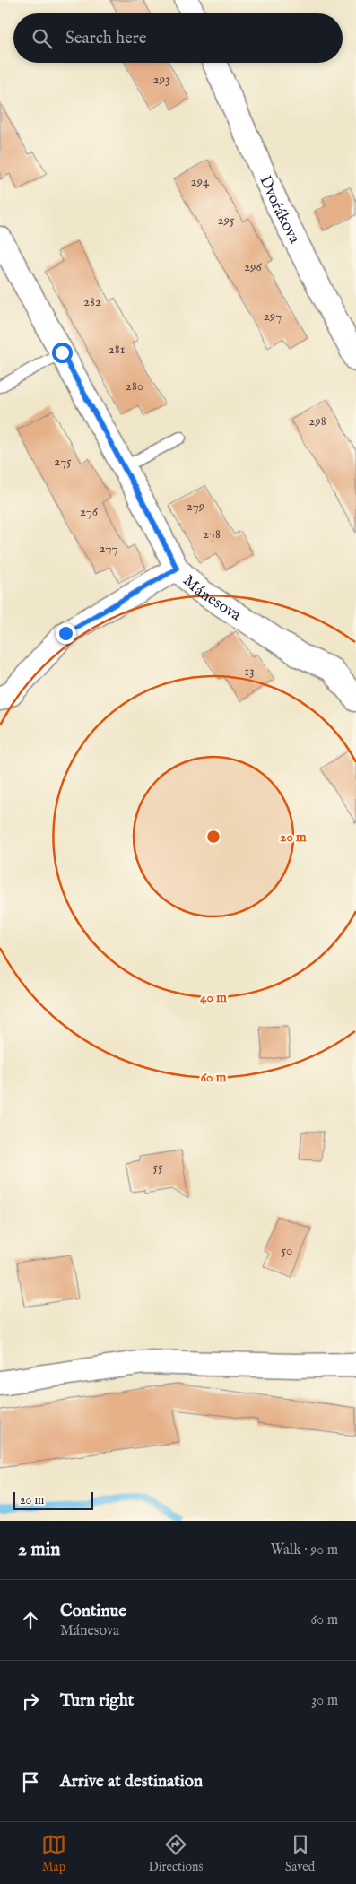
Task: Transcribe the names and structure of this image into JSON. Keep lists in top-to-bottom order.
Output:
{
  "streets": {
    "street": ["Dvořákova", "Mánesova"]
  },
  "house_numbers": [
    "293",
    "294",
    "295",
    "296",
    "282",
    "297",
    "281",
    "280",
    "298",
    "275",
    "279",
    "276",
    "278",
    "277",
    "13",
    "55",
    "50"
  ],
  "scale_bar": "20 m",
  "page": {
    "search": "Search here",
    "scale": "20 m",
    "heading": ["2 min", "Walk · 90 m"],
    "list": [
      ["Continue", "Mánesova", "60 m"],
      ["Turn right", "30 m"],
      "Arrive at destination"
    ],
    "nav": ["Map", "Directions", "Saved"]
  },
  "rings": ["20 m", "40 m", "60 m"]
}
